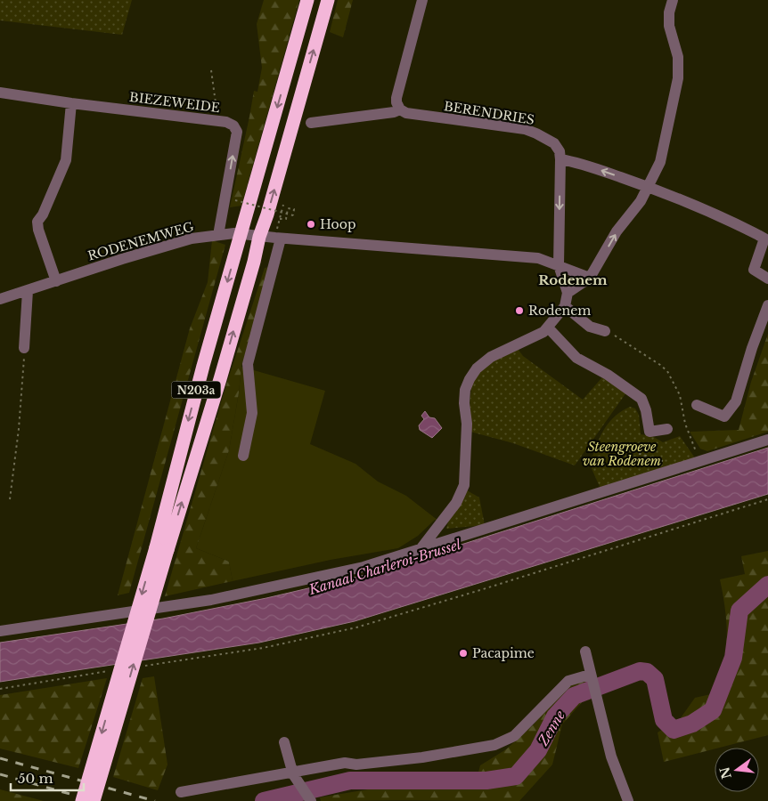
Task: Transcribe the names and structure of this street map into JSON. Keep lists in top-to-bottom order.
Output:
{
  "streets": {
    "highway": ["N203a"],
    "street": ["BIEZEWEIDE", "BERENDRIES", "RODENEMWEG"]
  },
  "crossings": [
    ["BIEZEWEIDE", "RODENEMWEG"],
    ["RODENEMWEG", "N203a"]
  ],
  "districts": ["Rodenem"],
  "water": ["Kanaal Charleroi-Brussel", "Zenne"],
  "parks": ["Steengroeve van Rodenem"],
  "places": ["Hoop", "Rodenem", "Pacapime"],
  "scale_bar": "50 m",
  "north": "left"
}
